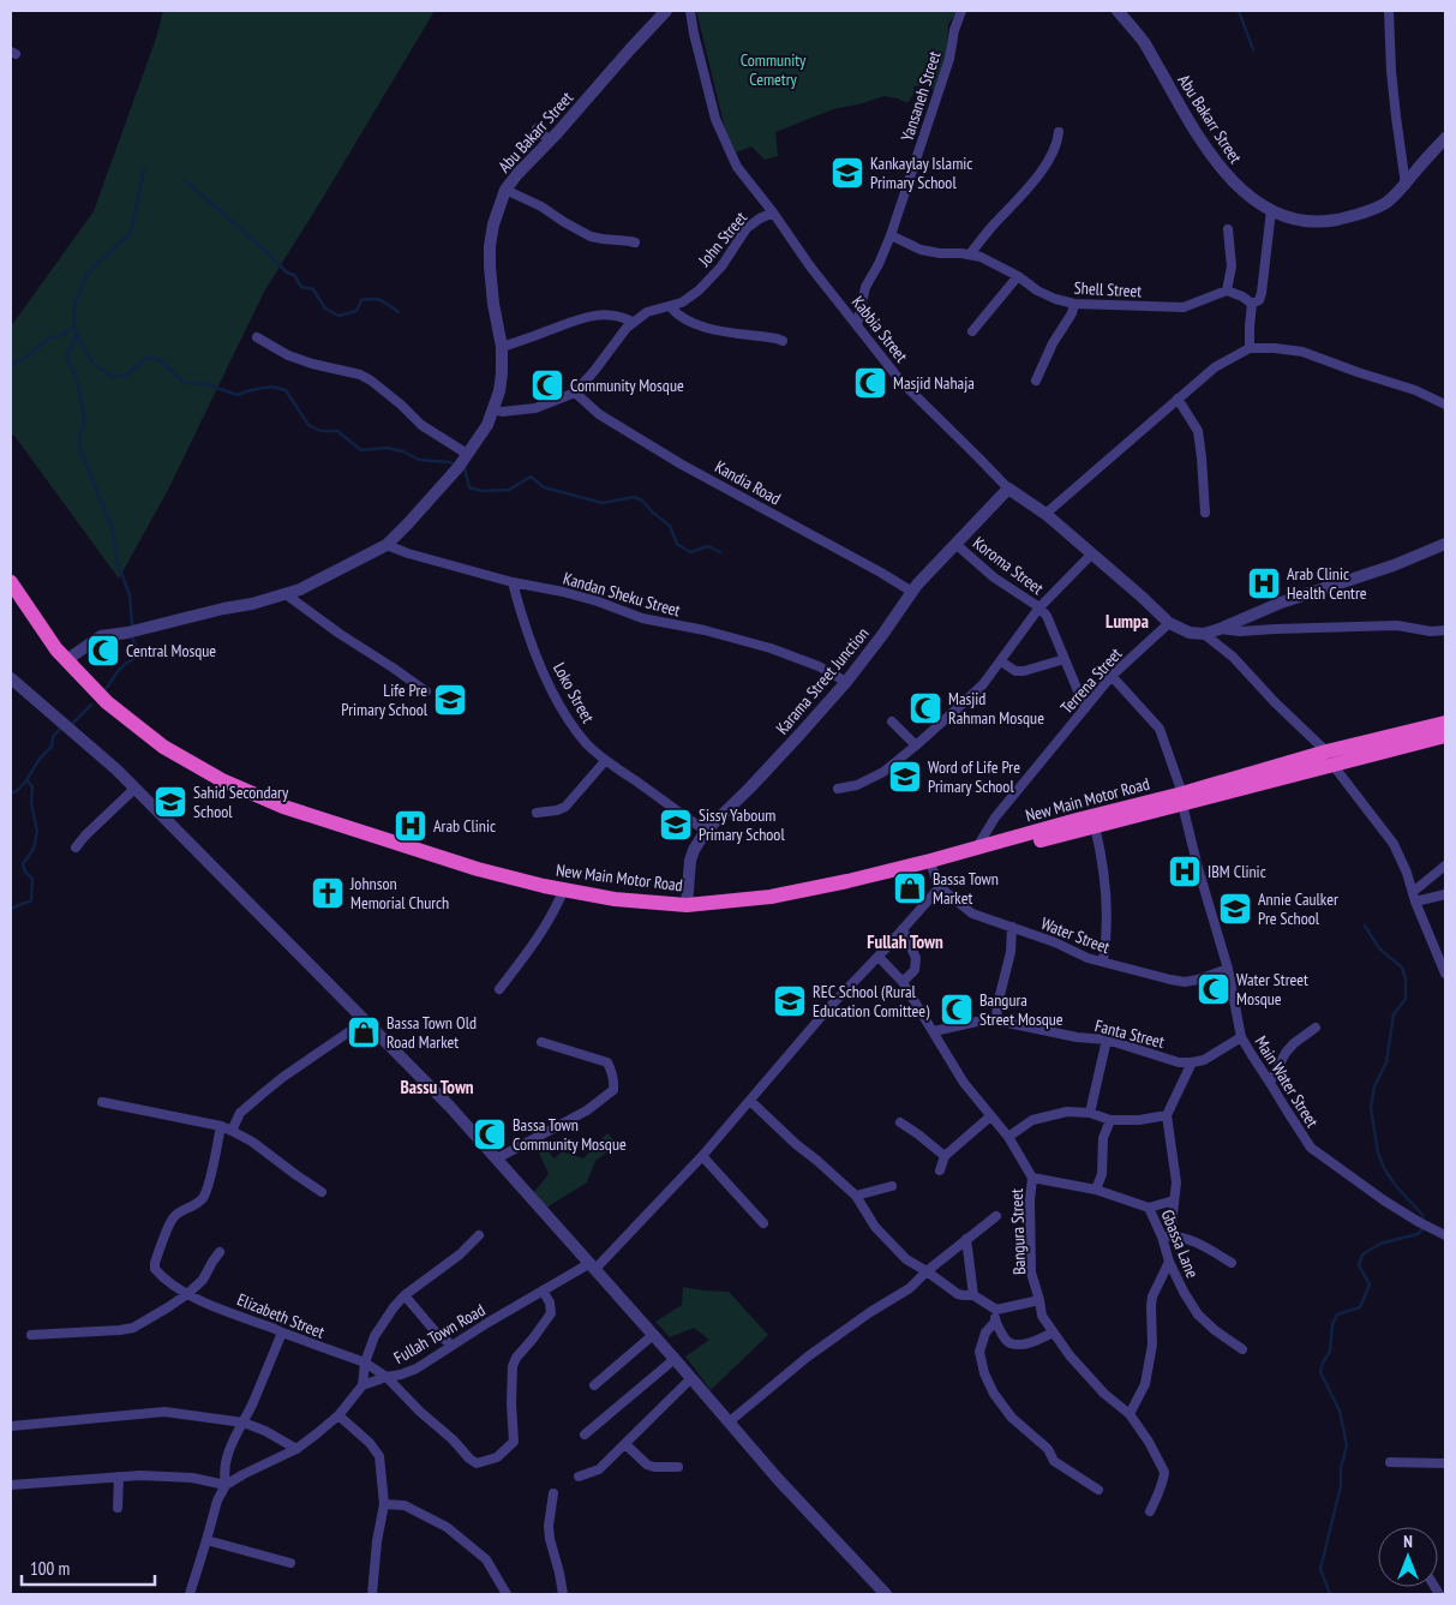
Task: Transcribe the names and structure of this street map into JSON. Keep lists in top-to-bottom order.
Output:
{
  "streets": {
    "highway": ["New Main Motor Road"],
    "street": [
      "Yansaneh Street",
      "Abu Bakarr Street",
      "John Street",
      "Shell Street",
      "Kabbia Street",
      "Kandia Road",
      "Koroma Street",
      "Kandan Sheku Street",
      "Karama Street Junction",
      "Terrena Street",
      "Loko Street",
      "Water Street",
      "Fanta Street",
      "Main Water Street",
      "Bangura Street",
      "Gbassa Lane",
      "Elizabeth Street",
      "Fullah Town Road"
    ]
  },
  "crossings": [
    ["Yansaneh Street", "Shell Street"],
    ["Yansaneh Street", "Kabbia Street"],
    ["Abu Bakarr Street", "John Street"],
    ["Abu Bakarr Street", "Kandan Sheku Street"],
    ["John Street", "Kabbia Street"],
    ["John Street", "Kandia Road"],
    ["Kabbia Street", "Karama Street Junction"],
    ["Kabbia Street", "Terrena Street"],
    ["Kandia Road", "Karama Street Junction"],
    ["Koroma Street", "Karama Street Junction"],
    ["Koroma Street", "Terrena Street"],
    ["Kandan Sheku Street", "Karama Street Junction"],
    ["Kandan Sheku Street", "Loko Street"],
    ["Karama Street Junction", "Loko Street"],
    ["Karama Street Junction", "New Main Motor Road"],
    ["Terrena Street", "New Main Motor Road"],
    ["Terrena Street", "Main Water Street"],
    ["New Main Motor Road", "Water Street"],
    ["New Main Motor Road", "Main Water Street"],
    ["Water Street", "Main Water Street"],
    ["Water Street", "Fullah Town Road"],
    ["Fanta Street", "Bangura Street"],
    ["Bangura Street", "Gbassa Lane"],
    ["Bangura Street", "Fullah Town Road"],
    ["Elizabeth Street", "Fullah Town Road"]
  ],
  "districts": ["Lumpa", "Fullah Town", "Bassu Town"],
  "parks": ["Community Cemetry"],
  "places": {
    "school or university": [
      "Kankaylay Islamic Primary School",
      "Life Pre Primary School",
      "Word of Life Pre Primary School",
      "Sahid Secondary School",
      "Sissy Yaboum Primary School",
      "Annie Caulker Pre School",
      "REC School (Rural Education Comittee)"
    ],
    "mosque": [
      "Masjid Nahaja",
      "Community Mosque",
      "Central Mosque",
      "Masjid Rahman Mosque",
      "Water Street Mosque",
      "Bangura Street Mosque",
      "Bassa Town Community Mosque"
    ],
    "hospital": ["Arab Clinic Health Centre", "Arab Clinic", "IBM Clinic"],
    "shop": ["Bassa Town Market", "Bassa Town Old Road Market"],
    "church": ["Johnson Memorial Church"]
  },
  "scale_bar": "100 m",
  "north": "top"
}
